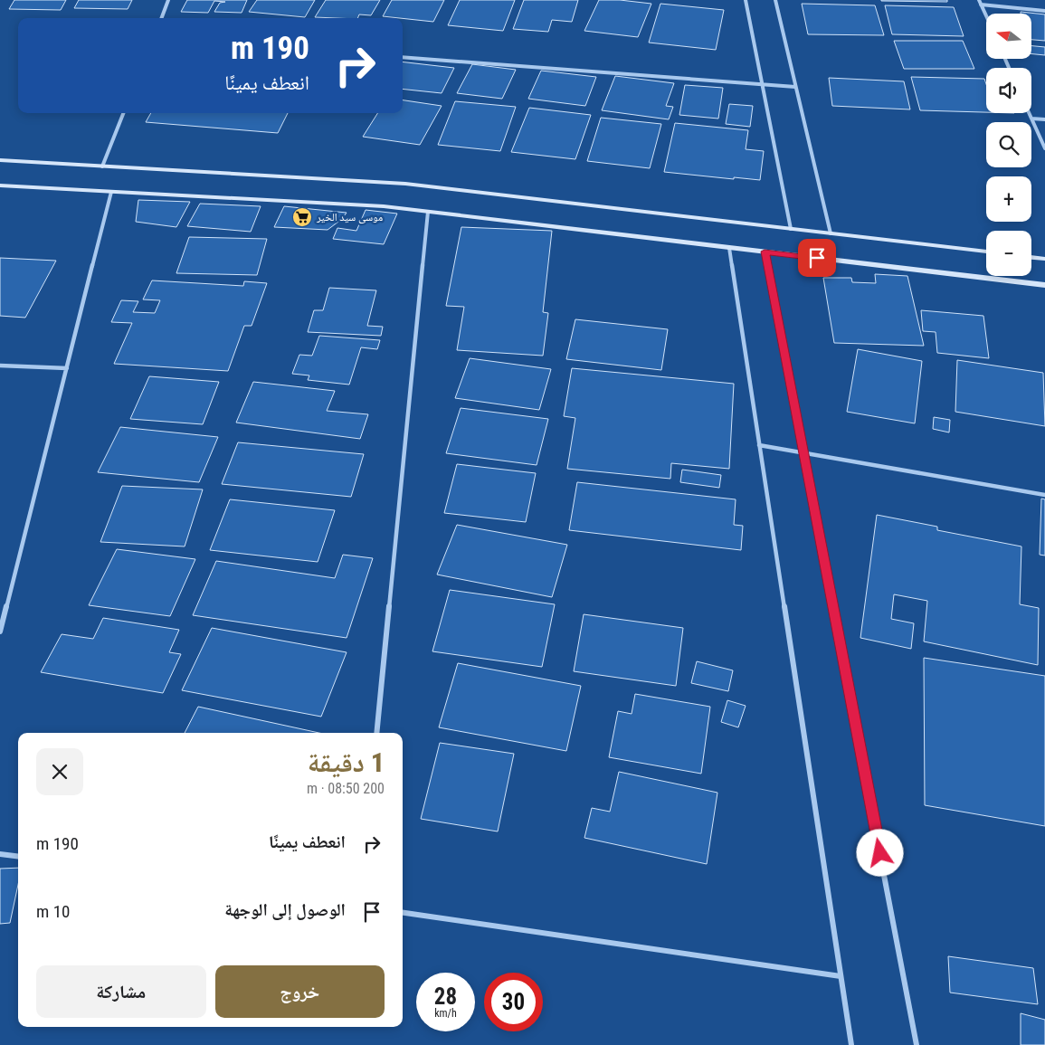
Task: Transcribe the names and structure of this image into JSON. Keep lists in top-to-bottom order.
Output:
{
  "places": {
    "supermarket": ["موسى سيد الخير"]
  },
  "north": "left",
  "page": {
    "map_buttons": ["+", "−"],
    "turn": ["190 m", "انعطف يمينًا"],
    "heading": ["1 دقيقة", "200 m · 08:50"],
    "list": [
      {
        "name": "انعطف يمينًا",
        "value": "190 m"
      },
      {
        "name": "الوصول إلى الوجهة",
        "value": "10 m"
      }
    ],
    "buttons": ["خروج", "مشاركة"],
    "speed": "28 km/h",
    "limit": "30"
  }
}
